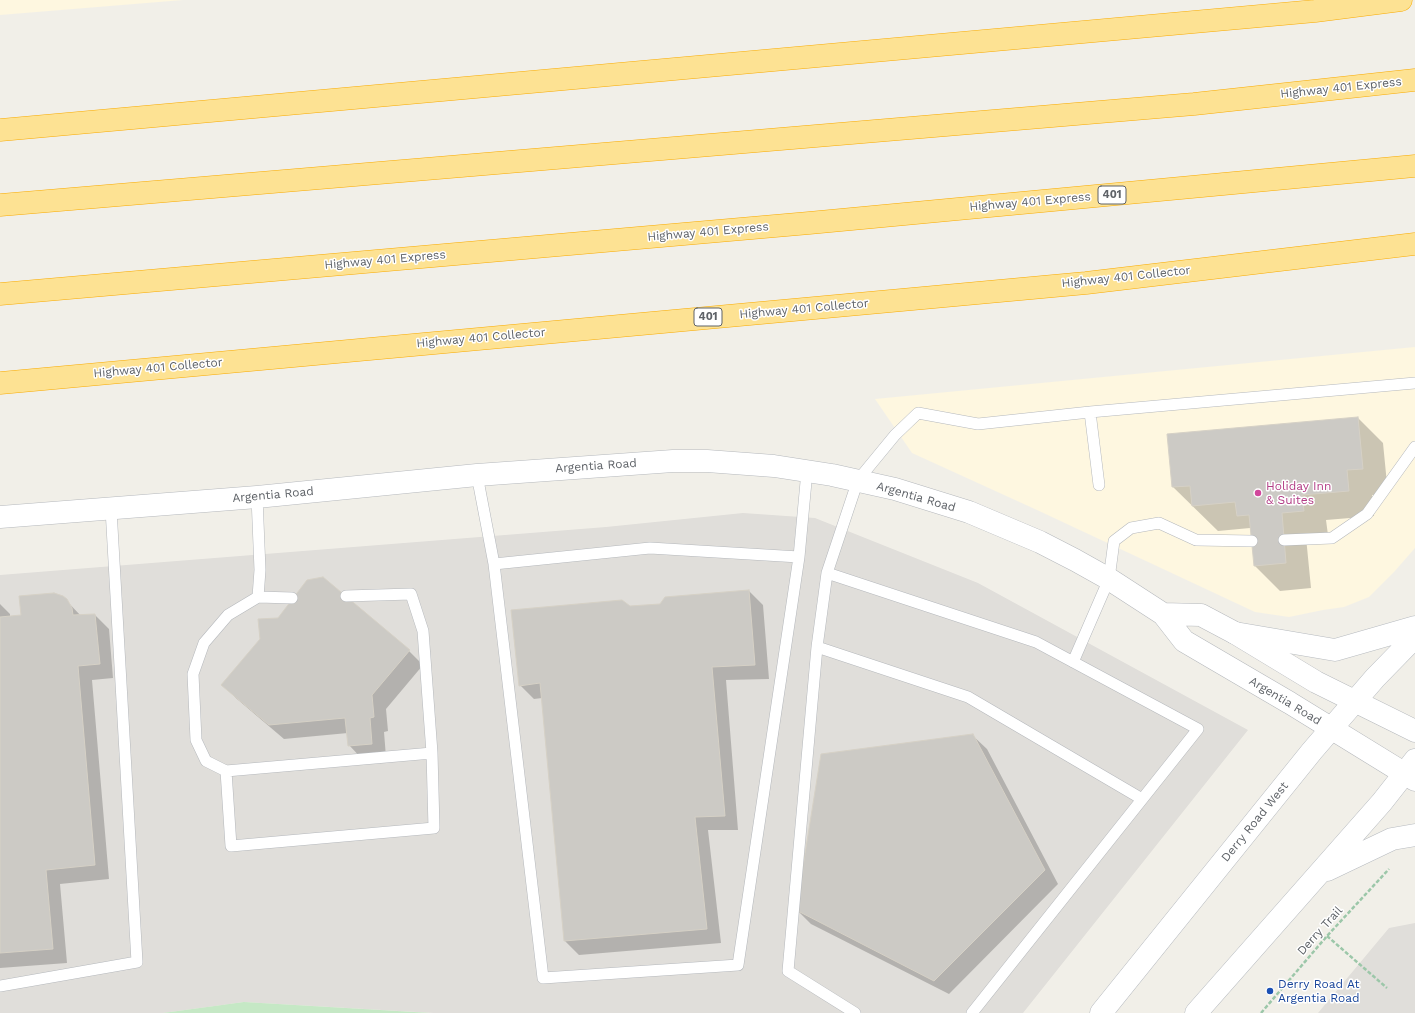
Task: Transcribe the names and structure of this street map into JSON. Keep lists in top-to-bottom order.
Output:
{
  "streets": {
    "highway": ["Highway 401 Express", "401", "Highway 401 Collector"],
    "street": ["Argentia Road", "Derry Road West"],
    "path": ["Derry Trail"]
  },
  "crossings": [
    ["Argentia Road", "Derry Road West"]
  ],
  "places": ["Holiday Inn & Suites", "Derry Road At Argentia Road"]
}
